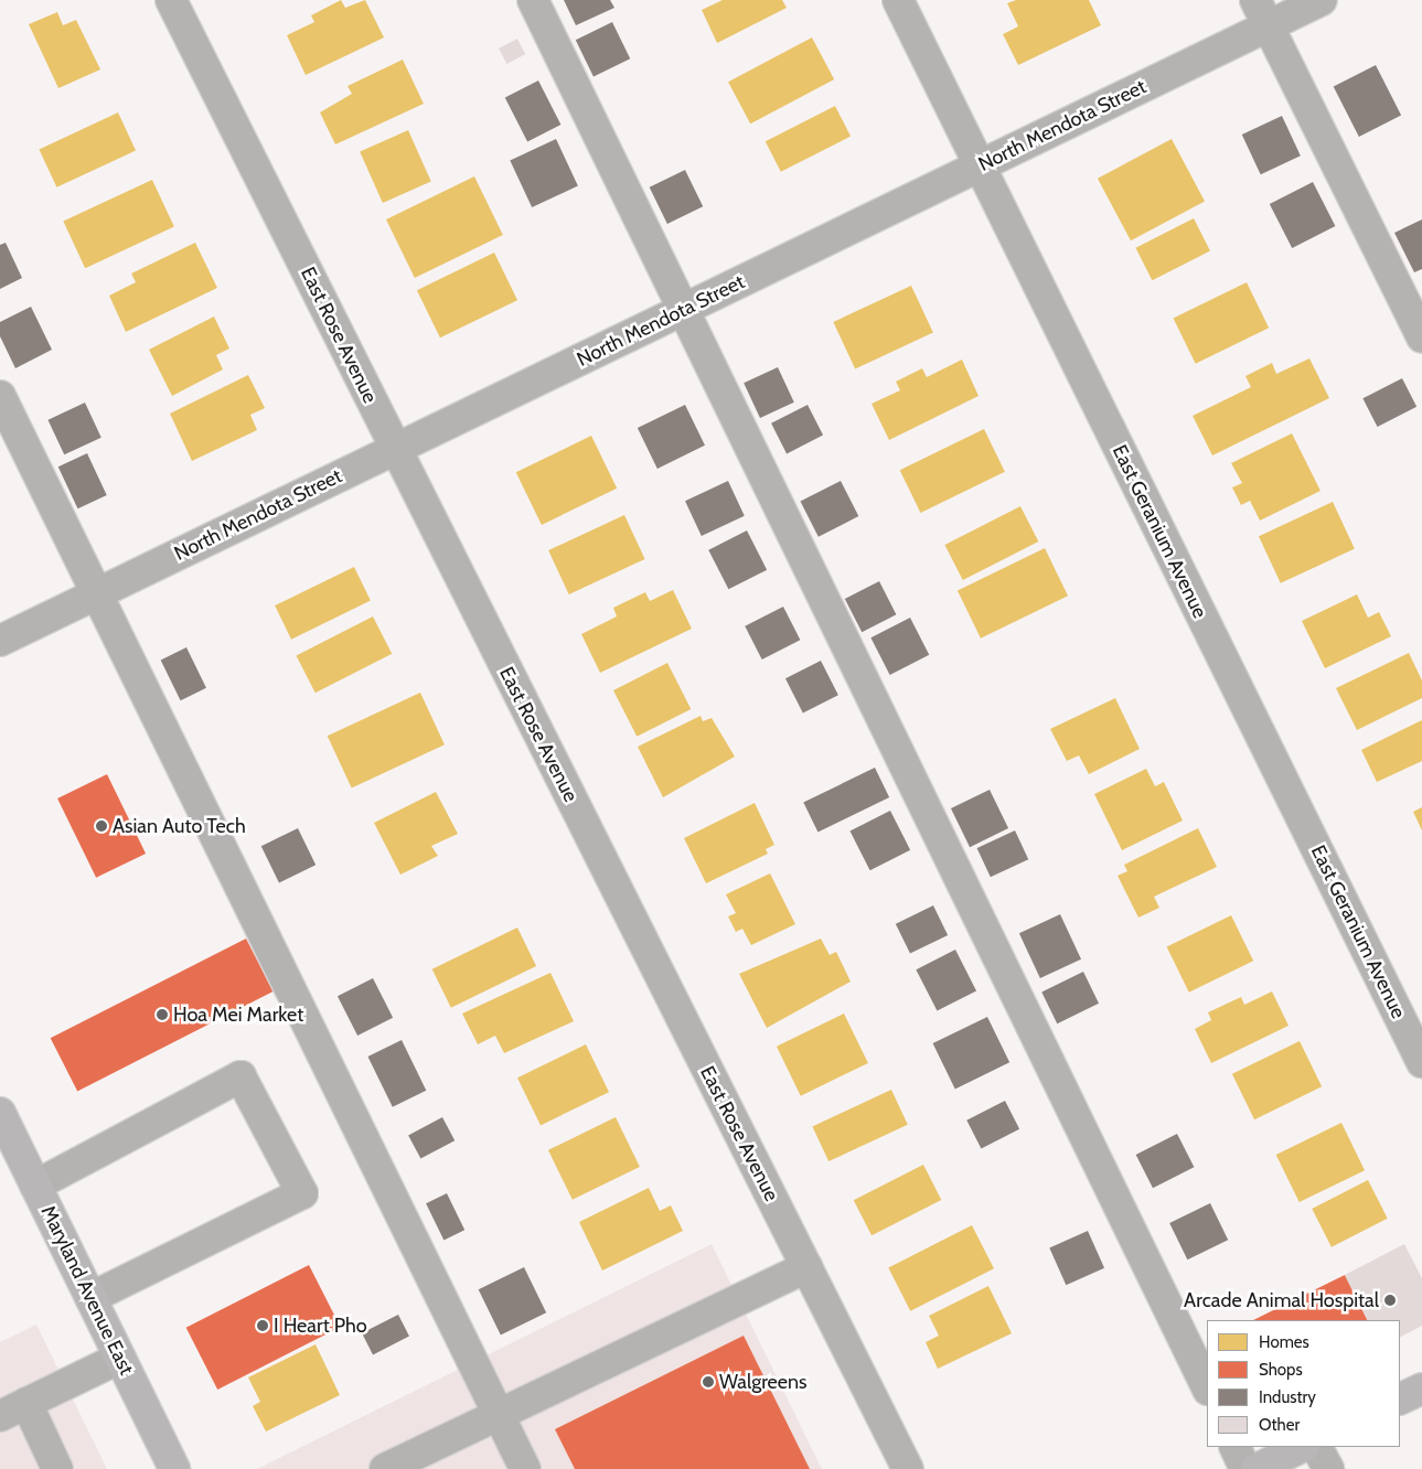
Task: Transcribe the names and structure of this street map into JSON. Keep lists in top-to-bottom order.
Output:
{
  "streets": {
    "main road": ["Maryland Avenue East"],
    "street": ["North Mendota Street", "East Rose Avenue", "East Geranium Avenue"]
  },
  "crossings": [
    ["North Mendota Street", "East Rose Avenue"],
    ["North Mendota Street", "East Geranium Avenue"]
  ],
  "places": [
    "Asian Auto Tech",
    "Hoa Mei Market",
    "Arcade Animal Hospital",
    "I Heart Pho",
    "Walgreens"
  ],
  "legend": [
    "Homes",
    "Shops",
    "Industry",
    "Other"
  ]
}
